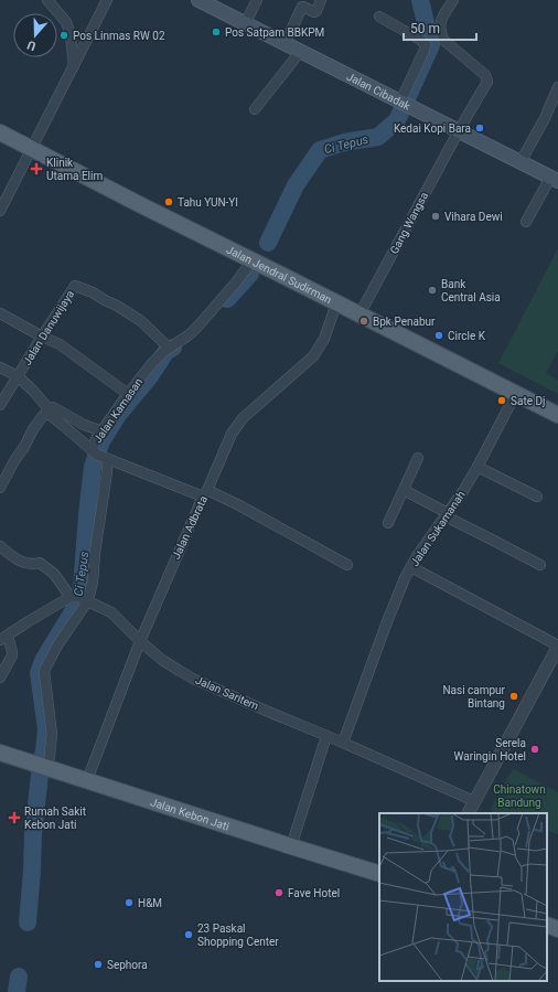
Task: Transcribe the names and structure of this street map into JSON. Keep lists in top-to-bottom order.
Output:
{
  "streets": {
    "main road": ["Jalan Cibadak", "Jalan Jendral Sudirman", "Jalan Kebon Jati"],
    "street": [
      "Gang Wangsa",
      "Jalan Danuwijaya",
      "Jalan Kamasan",
      "Jalan Adbrata",
      "Jalan Sukamanah",
      "Jalan Saritem"
    ]
  },
  "crossings": [
    ["Jalan Cibadak", "Gang Wangsa"],
    ["Gang Wangsa", "Jalan Jendral Sudirman"],
    ["Jalan Jendral Sudirman", "Jalan Kamasan"],
    ["Jalan Jendral Sudirman", "Jalan Adbrata"],
    ["Jalan Jendral Sudirman", "Jalan Sukamanah"],
    ["Jalan Danuwijaya", "Jalan Kamasan"],
    ["Jalan Kamasan", "Jalan Saritem"],
    ["Jalan Kamasan", "Jalan Kebon Jati"],
    ["Jalan Adbrata", "Jalan Saritem"],
    ["Jalan Adbrata", "Jalan Kebon Jati"],
    ["Jalan Sukamanah", "Jalan Saritem"]
  ],
  "water": ["Ci Tepus"],
  "parks": ["Chinatown Bandung"],
  "places": {
    "other": [
      "Pos Satpam BBKPM",
      "Pos Linmas RW 02",
      "Kedai Kopi Bara",
      "Tahu YUN-YI",
      "Vihara Dewi",
      "Bank Central Asia",
      "Bpk Penabur",
      "Circle K",
      "Sate Dj",
      "Nasi campur Bintang",
      "Serela Waringin Hotel",
      "Fave Hotel",
      "H&M",
      "23 Paskal Shopping Center",
      "Sephora"
    ],
    "health": ["Klinik Utama Elim", "Rumah Sakit Kebon Jati"]
  },
  "scale_bar": "50 m",
  "north": "bottom"
}
